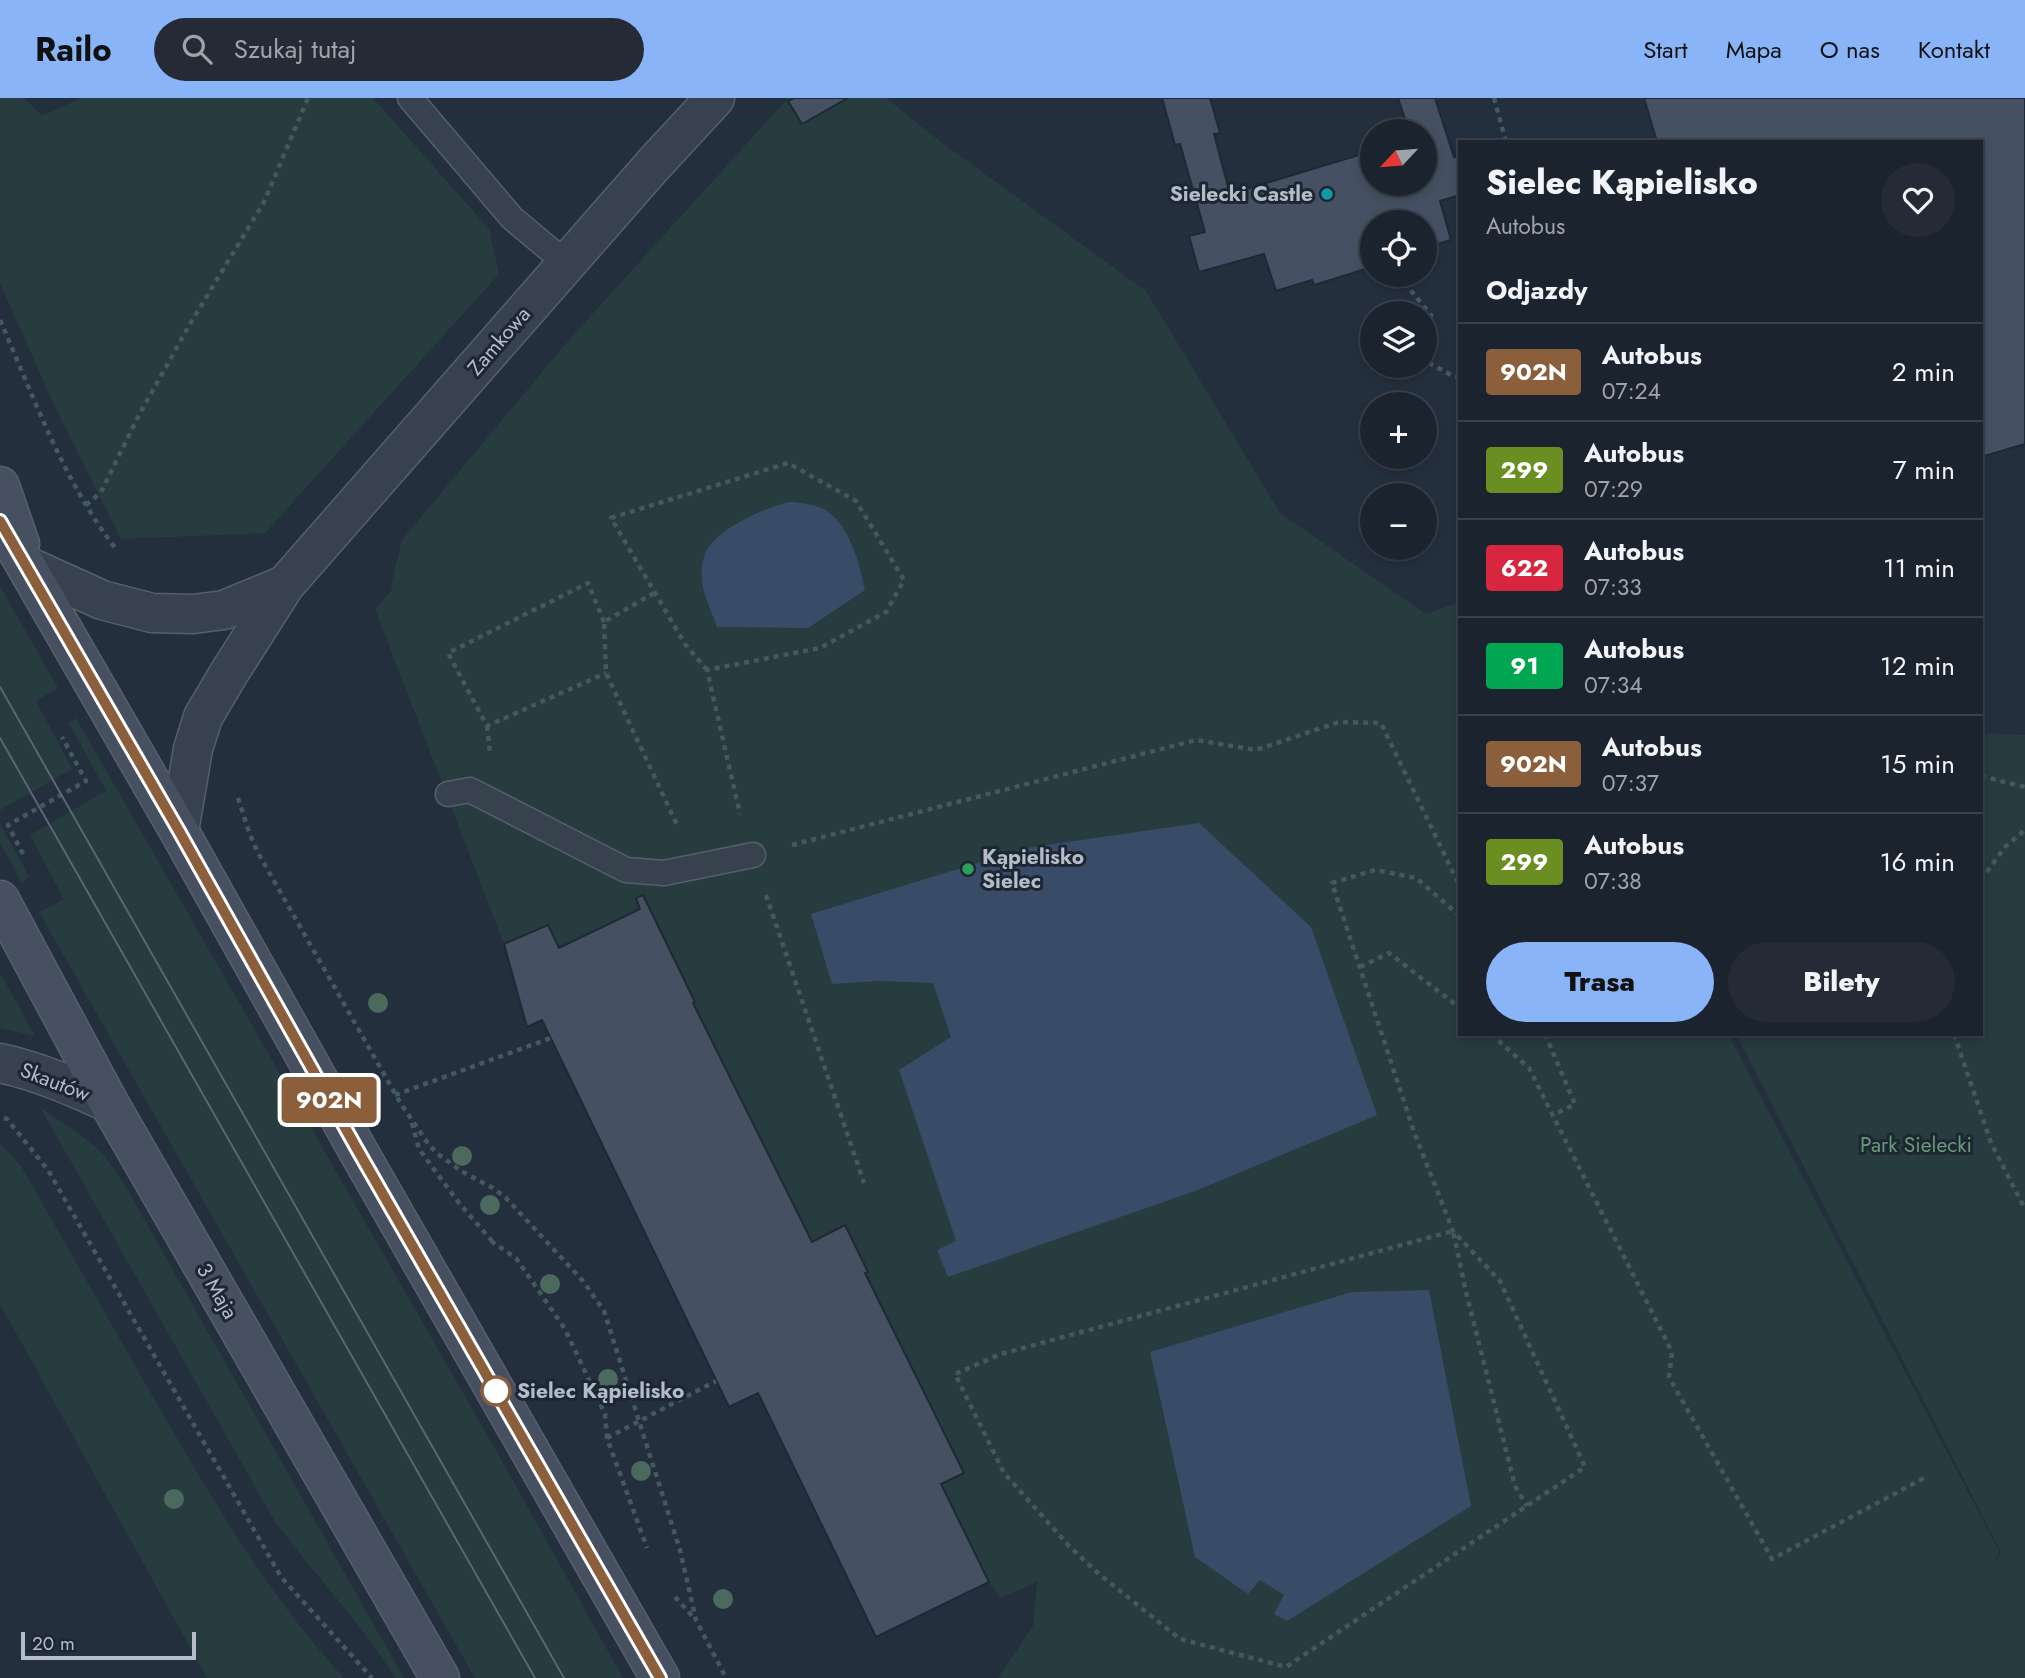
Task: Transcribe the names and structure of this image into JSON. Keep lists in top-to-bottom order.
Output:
{
  "streets": {
    "main road": ["3 Maja"],
    "street": ["Zamkowa", "Skautów"]
  },
  "crossings": [
    ["Skautów", "3 Maja"]
  ],
  "parks": ["Park Sielecki"],
  "places": ["Sielecki Castle", "Kąpielisko Sielec", "Sielec Kąpielisko"],
  "lines": ["bus line 902N"],
  "scale_bar": "20 m",
  "north": "bottom left",
  "page": {
    "header": "Railo",
    "search": "Szukaj tutaj",
    "nav": [
      "Start",
      "Mapa",
      "O nas",
      "Kontakt"
    ],
    "on_map": "902N",
    "map_buttons": ["+", "−"],
    "heading": [
      ["Sielec Kąpielisko", "Autobus"],
      "Odjazdy"
    ],
    "list": [
      {
        "mark": "902N",
        "name": "Autobus",
        "note": "07:24",
        "value": "2 min"
      },
      {
        "mark": "299",
        "name": "Autobus",
        "note": "07:29",
        "value": "7 min"
      },
      {
        "mark": "622",
        "name": "Autobus",
        "note": "07:33",
        "value": "11 min"
      },
      {
        "mark": "91",
        "name": "Autobus",
        "note": "07:34",
        "value": "12 min"
      },
      {
        "mark": "902N",
        "name": "Autobus",
        "note": "07:37",
        "value": "15 min"
      },
      {
        "mark": "299",
        "name": "Autobus",
        "note": "07:38",
        "value": "16 min"
      }
    ],
    "buttons": ["Trasa", "Bilety"],
    "scale": "20 m"
  }
}
